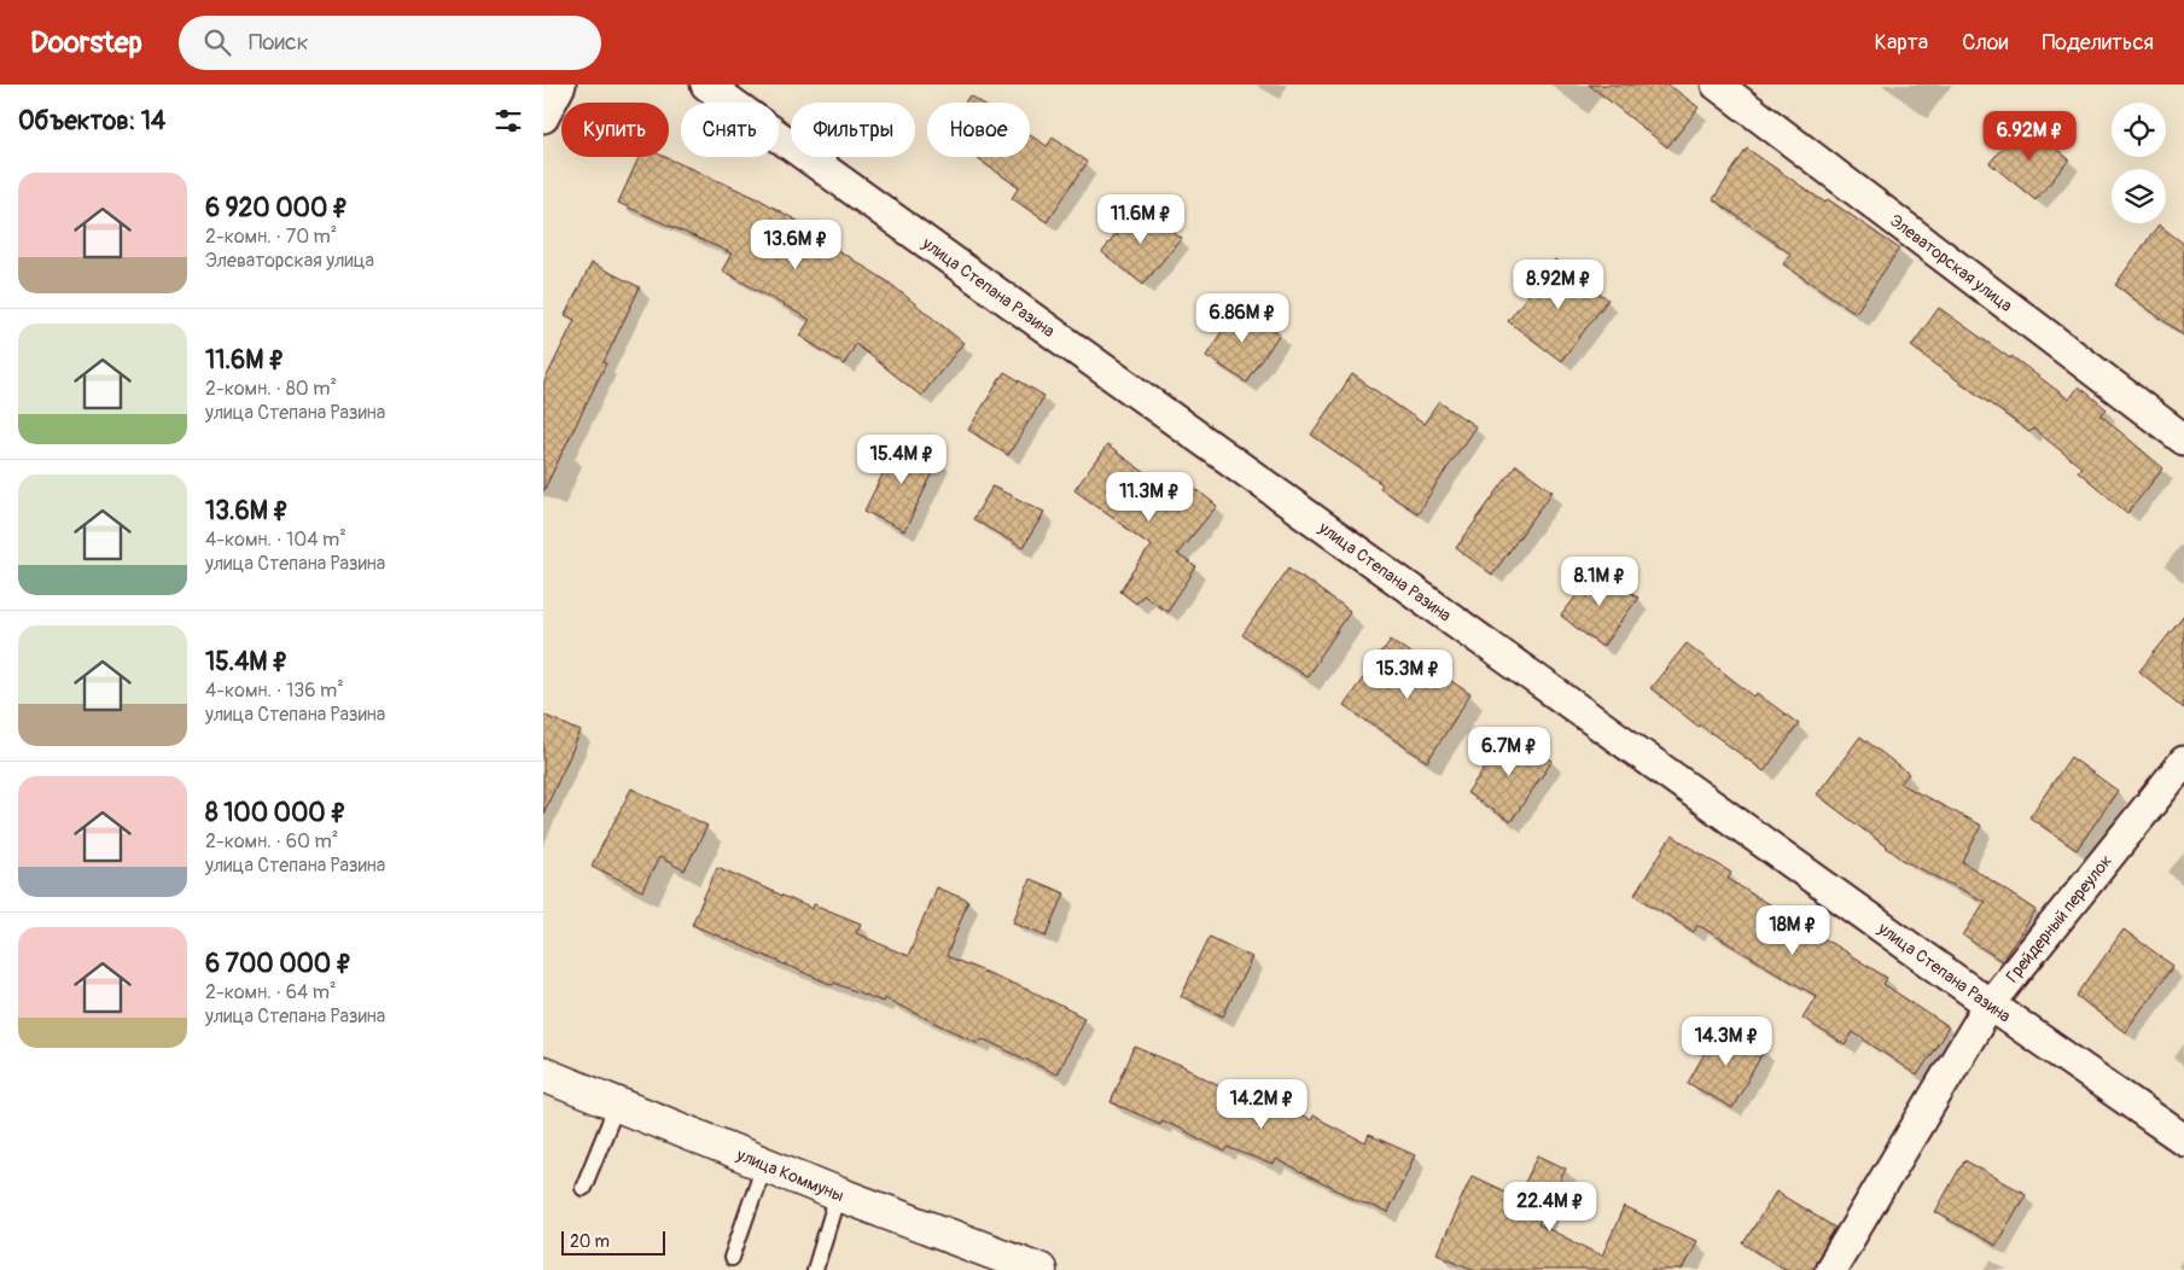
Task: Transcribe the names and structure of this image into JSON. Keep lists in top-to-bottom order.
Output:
{
  "streets": {
    "street": [
      "Элеваторская улица",
      "улица Степана Разина",
      "Грейдерный переулок",
      "улица Коммуны"
    ]
  },
  "crossings": [
    ["улица Степана Разина", "Грейдерный переулок"]
  ],
  "scale_bar": "20 m",
  "page": {
    "header": "Doorstep",
    "search": "Поиск",
    "nav": ["Карта", "Слои", "Поделиться"],
    "heading": "Объектов: 14",
    "chip": [
      "Купить",
      "Снять",
      "Фильтры",
      "Новое"
    ],
    "price": [
      "6.92M ₽",
      "11.6M ₽",
      "13.6M ₽",
      "8.92M ₽",
      "6.86M ₽",
      "15.4M ₽",
      "11.3M ₽",
      "8.1M ₽",
      "15.3M ₽",
      "6.7M ₽",
      "18M ₽",
      "14.3M ₽",
      "14.2M ₽",
      "22.4M ₽"
    ],
    "list": [
      {
        "name": "6 920 000 ₽",
        "note": "2-комн. · 70 m² · Элеваторская улица"
      },
      {
        "name": "11.6M ₽",
        "note": "2-комн. · 80 m² · улица Степана Разина"
      },
      {
        "name": "13.6M ₽",
        "note": "4-комн. · 104 m² · улица Степана Разина"
      },
      {
        "name": "15.4M ₽",
        "note": "4-комн. · 136 m² · улица Степана Разина"
      },
      {
        "name": "8 100 000 ₽",
        "note": "2-комн. · 60 m² · улица Степана Разина"
      },
      {
        "name": "6 700 000 ₽",
        "note": "2-комн. · 64 m² · улица Степана Разина"
      }
    ],
    "scale": "20 m"
  }
}
